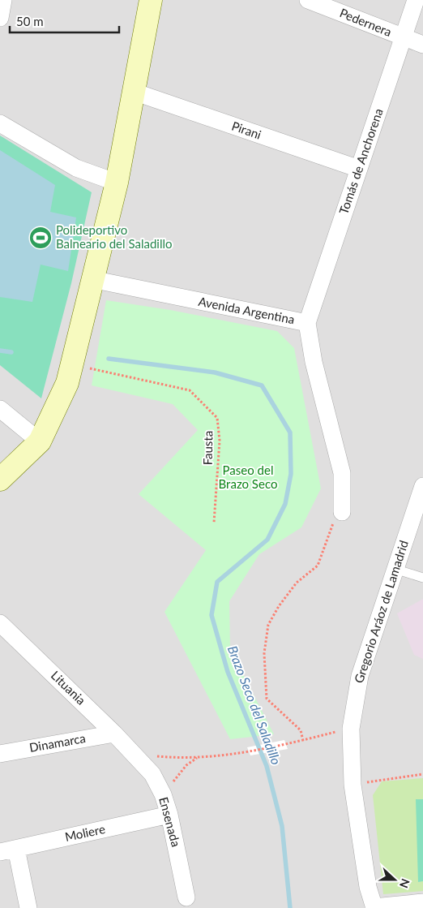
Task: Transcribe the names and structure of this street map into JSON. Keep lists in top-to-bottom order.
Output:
{
  "streets": {
    "street": [
      "Pedernera",
      "Pirani",
      "Tomás de Anchorena",
      "Avenida Argentina",
      "Gregorio Aráoz de Lamadrid",
      "Lituania",
      "Dinamarca",
      "Ensenada",
      "Moliere"
    ],
    "path": ["Fausta"]
  },
  "crossings": [
    ["Pedernera", "Tomás de Anchorena"],
    ["Pirani", "Tomás de Anchorena"],
    ["Tomás de Anchorena", "Avenida Argentina"],
    ["Lituania", "Dinamarca"],
    ["Lituania", "Ensenada"],
    ["Ensenada", "Moliere"]
  ],
  "water": ["Brazo Seco del Saladillo"],
  "parks": ["Paseo del Brazo Seco"],
  "places": {
    "sports": ["Polideportivo Balneario del Saladillo"]
  },
  "scale_bar": "50 m",
  "north": "right"
}
